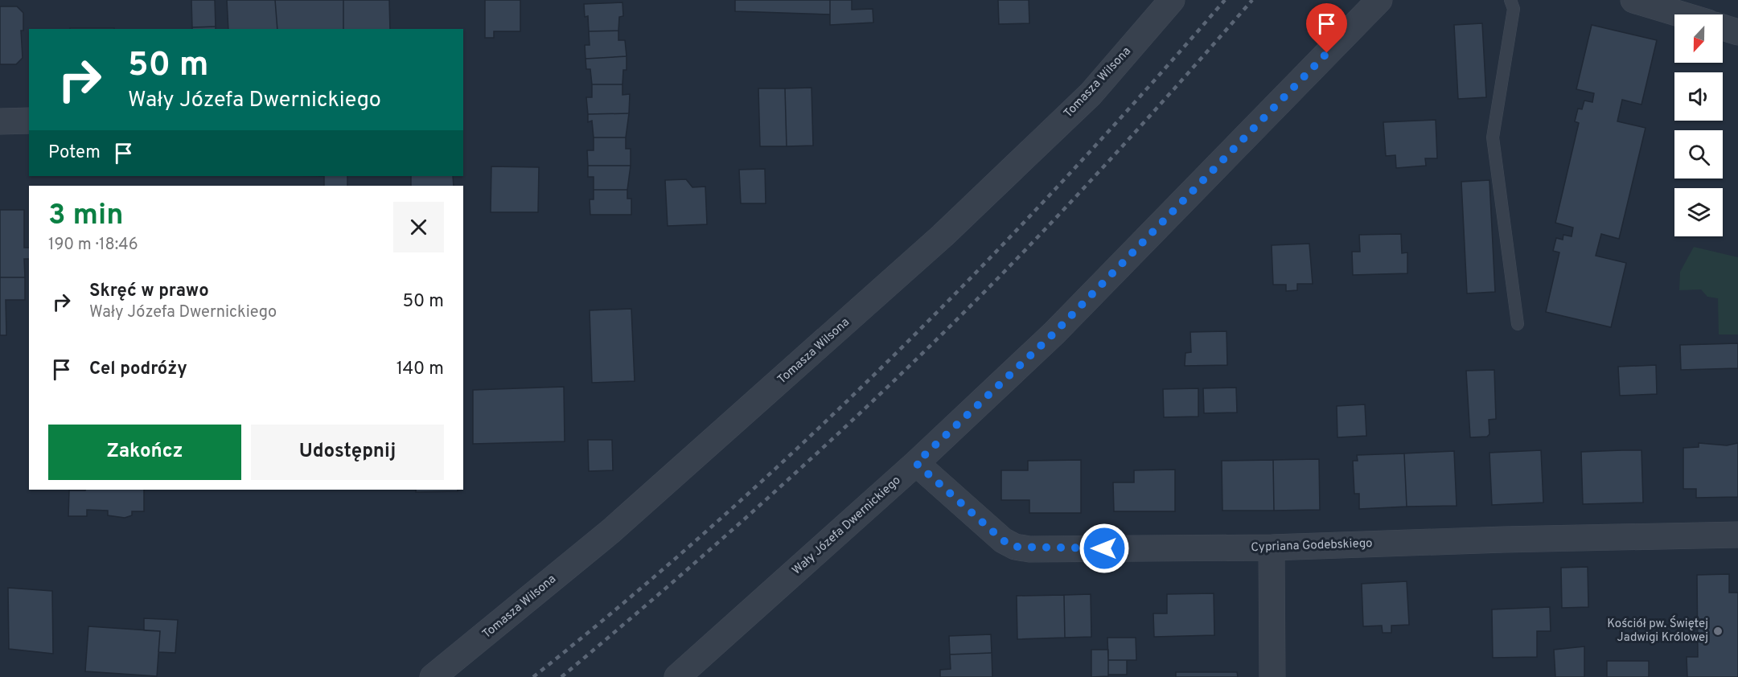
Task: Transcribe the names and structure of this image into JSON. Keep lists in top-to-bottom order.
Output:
{
  "streets": {
    "street": ["Tomasza Wilsona", "Wały Józefa Dwernickiego", "Cypriana Godebskiego"]
  },
  "crossings": [
    ["Wały Józefa Dwernickiego", "Cypriana Godebskiego"]
  ],
  "places": ["Kościół pw. Świętej Jadwigi Królowej"],
  "north": "bottom",
  "page": {
    "turn": ["50 m", "Wały Józefa Dwernickiego"],
    "then": "Potem",
    "heading": ["3 min", "190 m · 18:46"],
    "list": [
      {
        "name": "Skręć w prawo",
        "note": "Wały Józefa Dwernickiego",
        "value": "50 m"
      },
      {
        "name": "Cel podróży",
        "value": "140 m"
      }
    ],
    "buttons": ["Zakończ", "Udostępnij"]
  }
}
